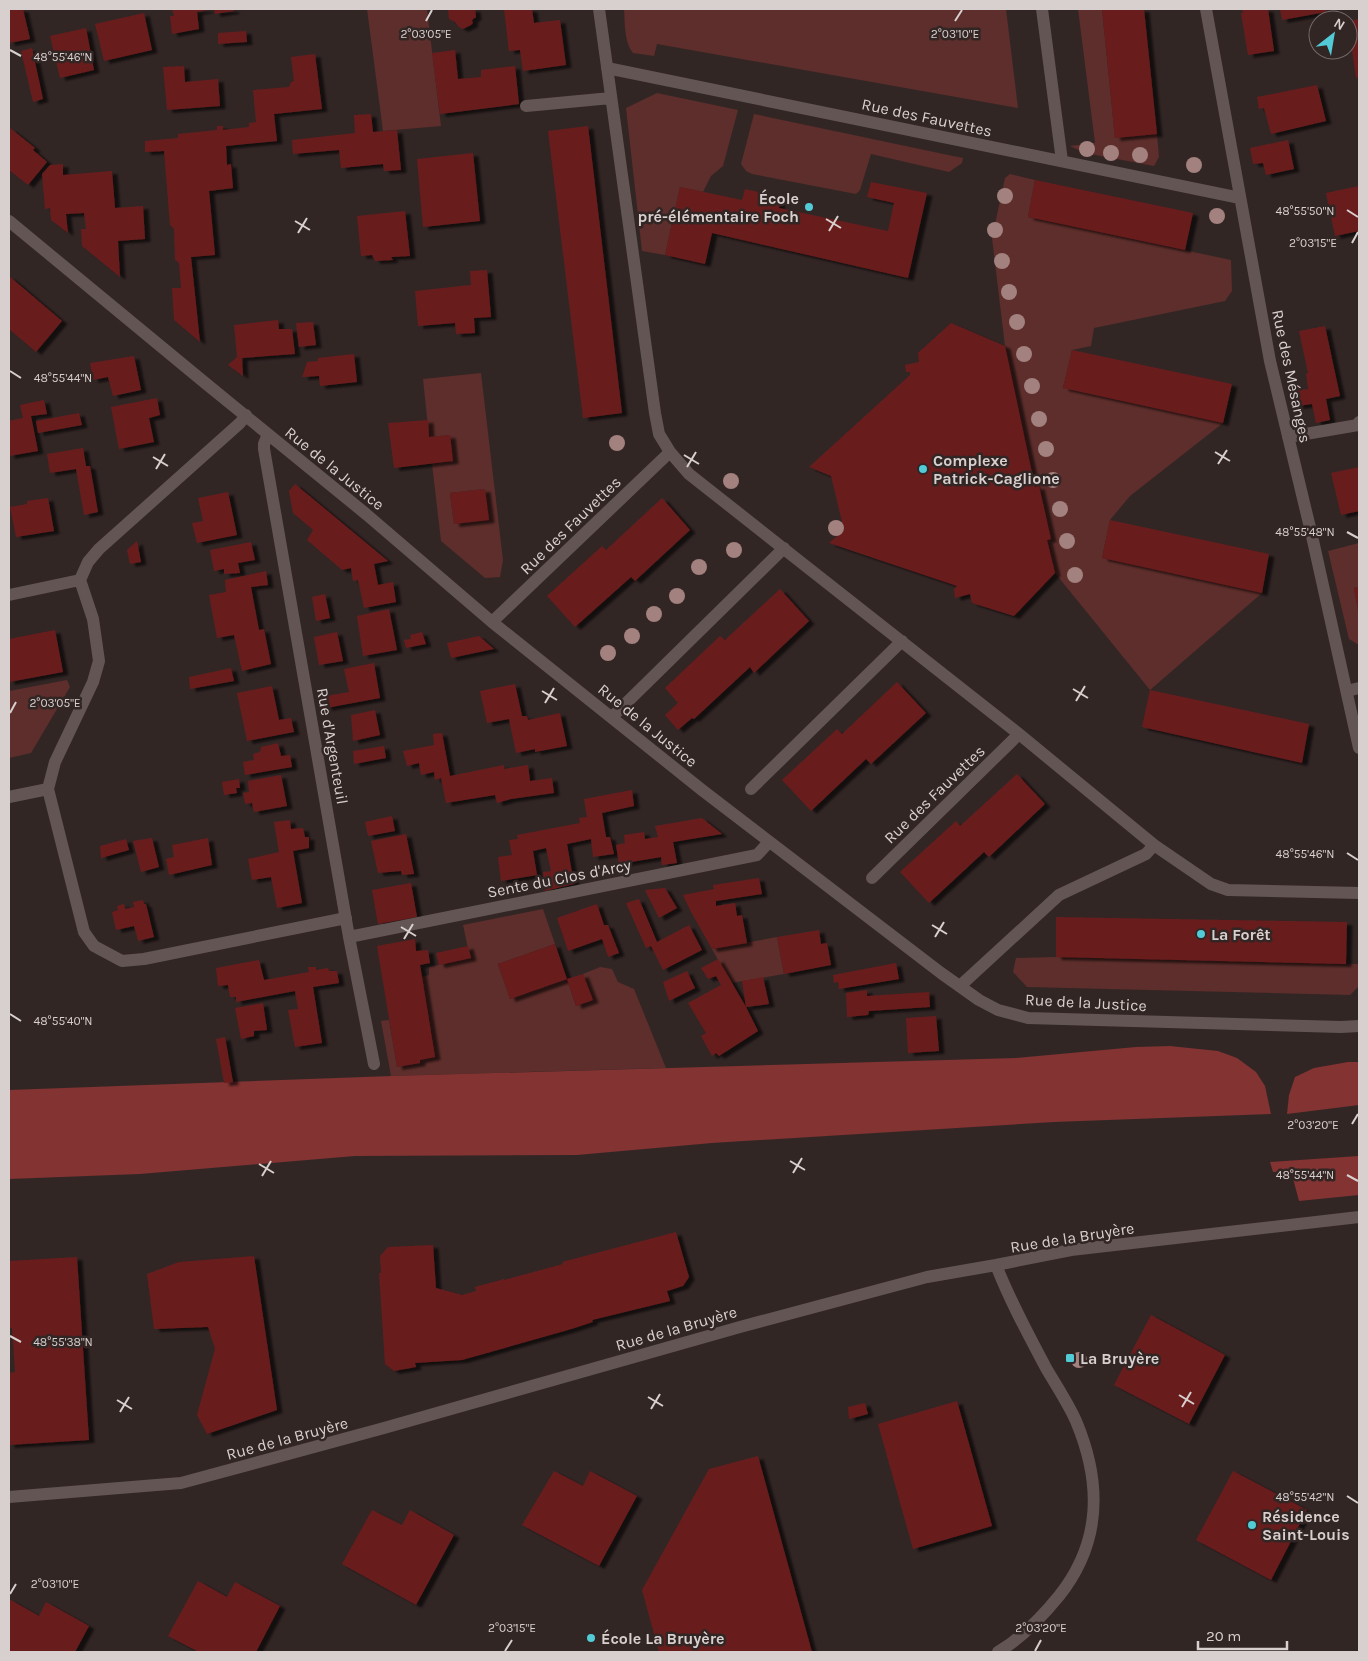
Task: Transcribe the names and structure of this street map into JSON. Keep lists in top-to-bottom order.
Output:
{
  "streets": {
    "street": [
      "Rue des Fauvettes",
      "Rue des Mésanges",
      "Rue de la Justice",
      "Rue d'Argenteuil",
      "Sente du Clos d'Arcy",
      "Rue de la Bruyère"
    ]
  },
  "crossings": [
    ["Rue des Fauvettes", "Rue des Mésanges"],
    ["Rue des Fauvettes", "Rue de la Justice"],
    ["Rue de la Justice", "Rue d'Argenteuil"],
    ["Rue de la Justice", "Sente du Clos d'Arcy"],
    ["Rue d'Argenteuil", "Sente du Clos d'Arcy"]
  ],
  "places": {
    "other": [
      "École pré-élémentaire Foch",
      "Complexe Patrick-Caglione",
      "La Forêt",
      "Résidence Saint-Louis",
      "École La Bruyère"
    ],
    "transit": ["La Bruyère"]
  },
  "scale_bar": "20 m",
  "north": "top right",
  "coordinates": [
    "2°03'05\"E",
    "2°03'10\"E",
    "48°55'46\"N",
    "48°55'50\"N",
    "2°03'15\"E",
    "48°55'44\"N",
    "48°55'48\"N",
    "48°55'40\"N",
    "2°03'20\"E",
    "48°55'38\"N",
    "48°55'42\"N"
  ]
}
